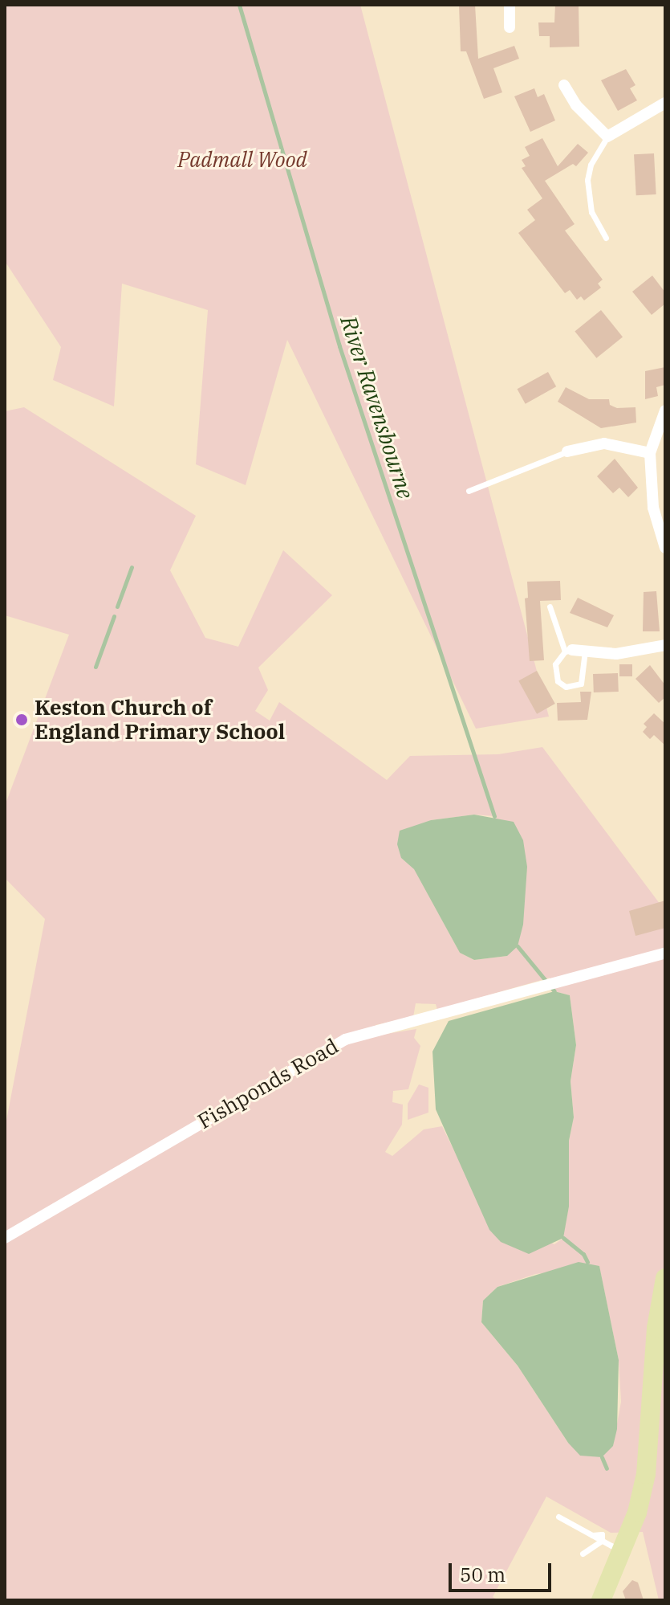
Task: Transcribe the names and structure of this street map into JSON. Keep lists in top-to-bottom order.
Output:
{
  "streets": {
    "street": ["Fishponds Road"]
  },
  "water": ["River Ravensbourne"],
  "parks": ["Padmall Wood"],
  "places": ["Keston Church of England Primary School"],
  "scale_bar": "50 m"
}
